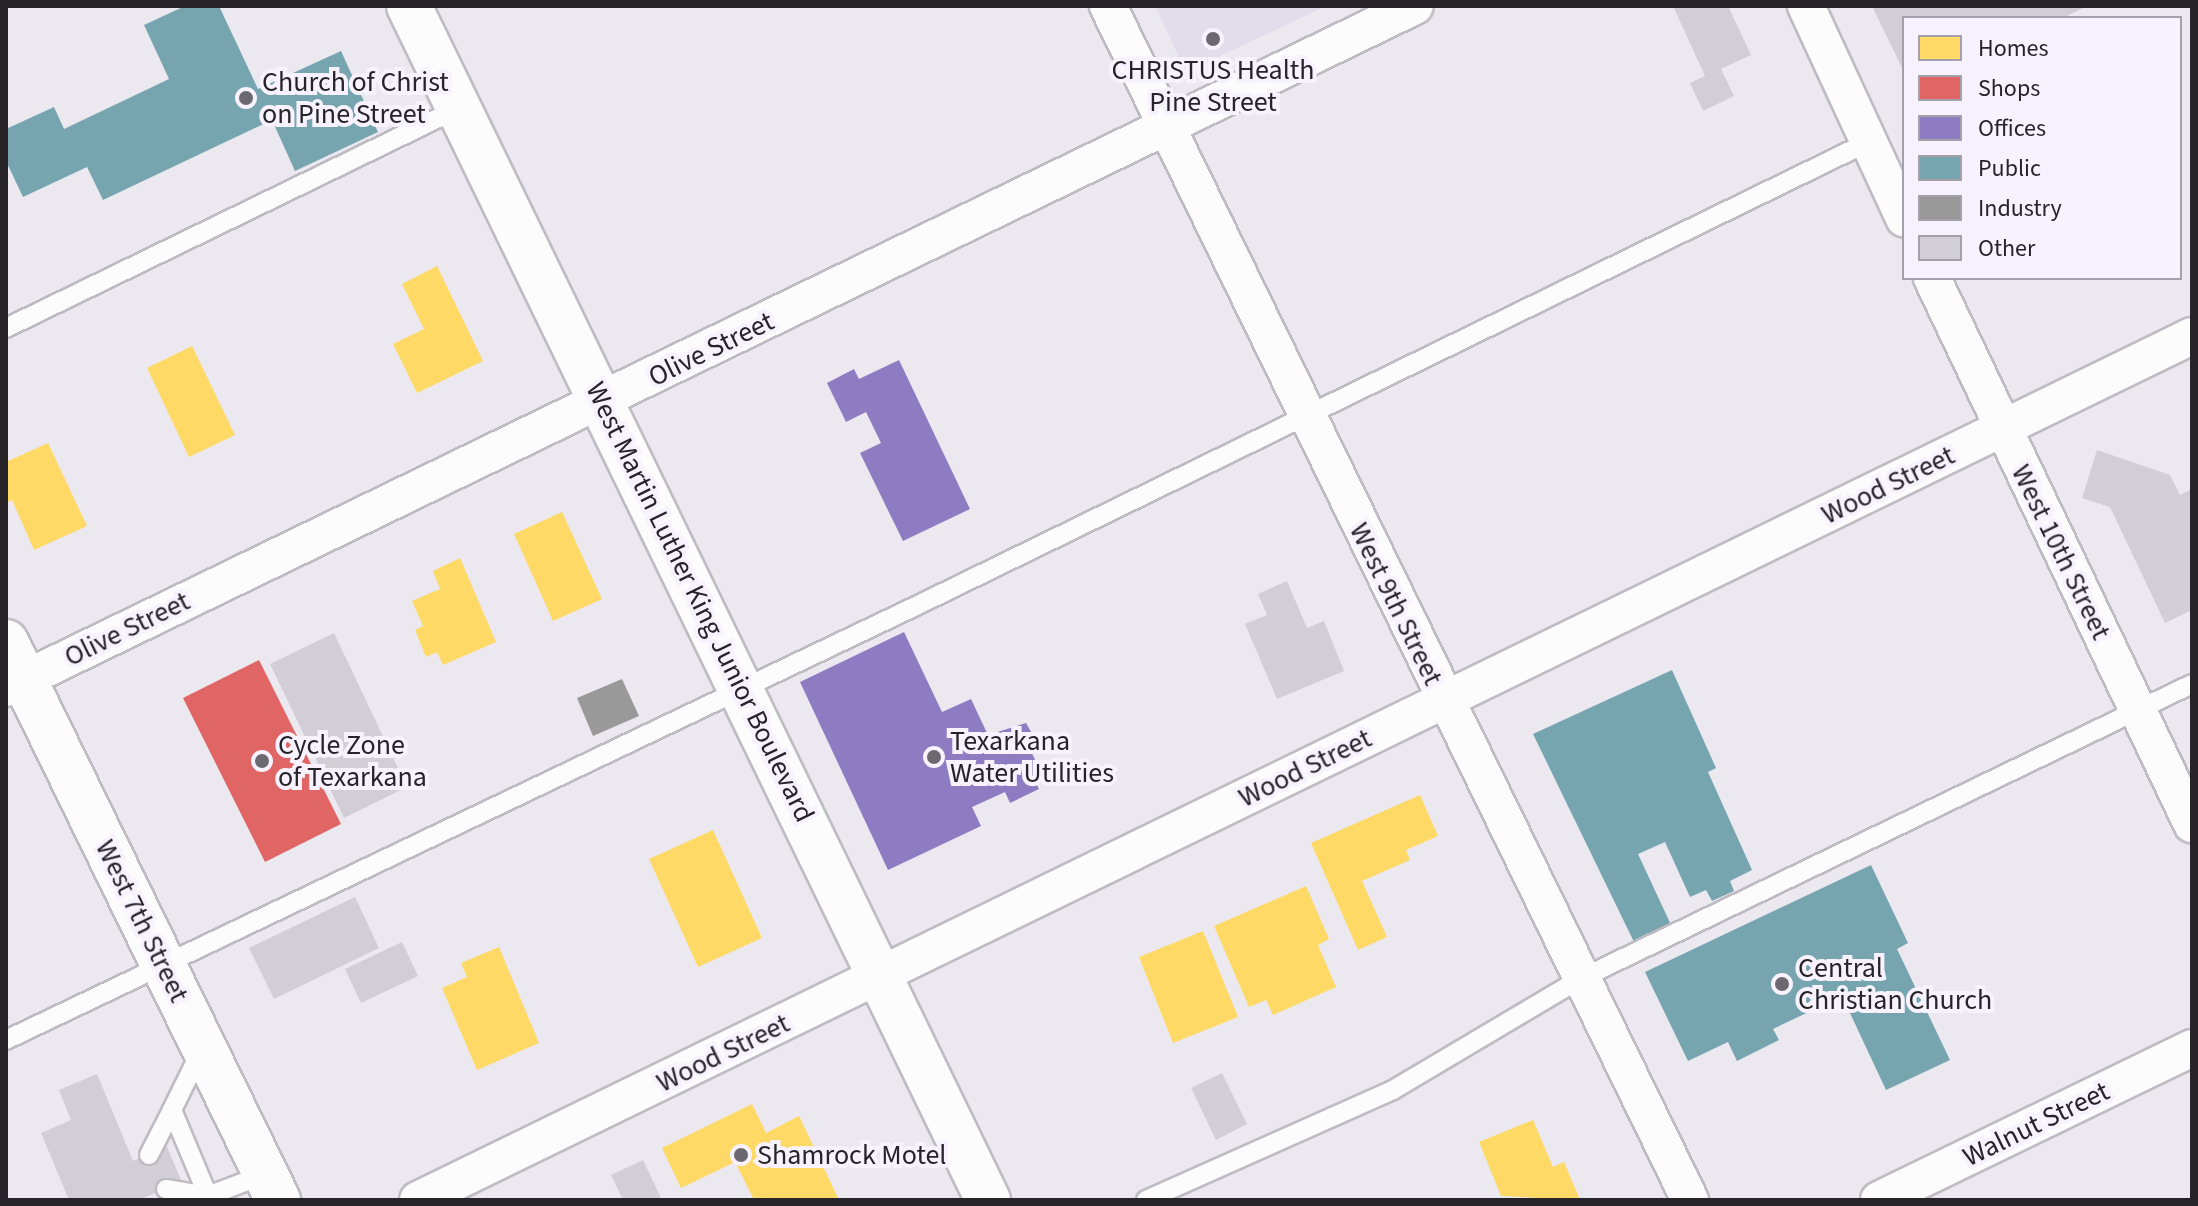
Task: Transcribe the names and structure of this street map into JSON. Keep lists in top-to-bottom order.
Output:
{
  "streets": {
    "main road": ["West Martin Luther King Junior Boulevard", "West 7th Street"],
    "street": [
      "Olive Street",
      "Wood Street",
      "West 10th Street",
      "West 9th Street",
      "Walnut Street"
    ]
  },
  "crossings": [
    ["Olive Street", "West Martin Luther King Junior Boulevard"],
    ["Olive Street", "West 9th Street"],
    ["Olive Street", "West 7th Street"],
    ["Wood Street", "West 10th Street"],
    ["Wood Street", "West Martin Luther King Junior Boulevard"],
    ["Wood Street", "West 9th Street"]
  ],
  "places": [
    "CHRISTUS Health Pine Street",
    "Church of Christ on Pine Street",
    "Texarkana Water Utilities",
    "Cycle Zone of Texarkana",
    "Central Christian Church",
    "Shamrock Motel"
  ],
  "legend": [
    "Homes",
    "Shops",
    "Offices",
    "Public",
    "Industry",
    "Other"
  ]
}
